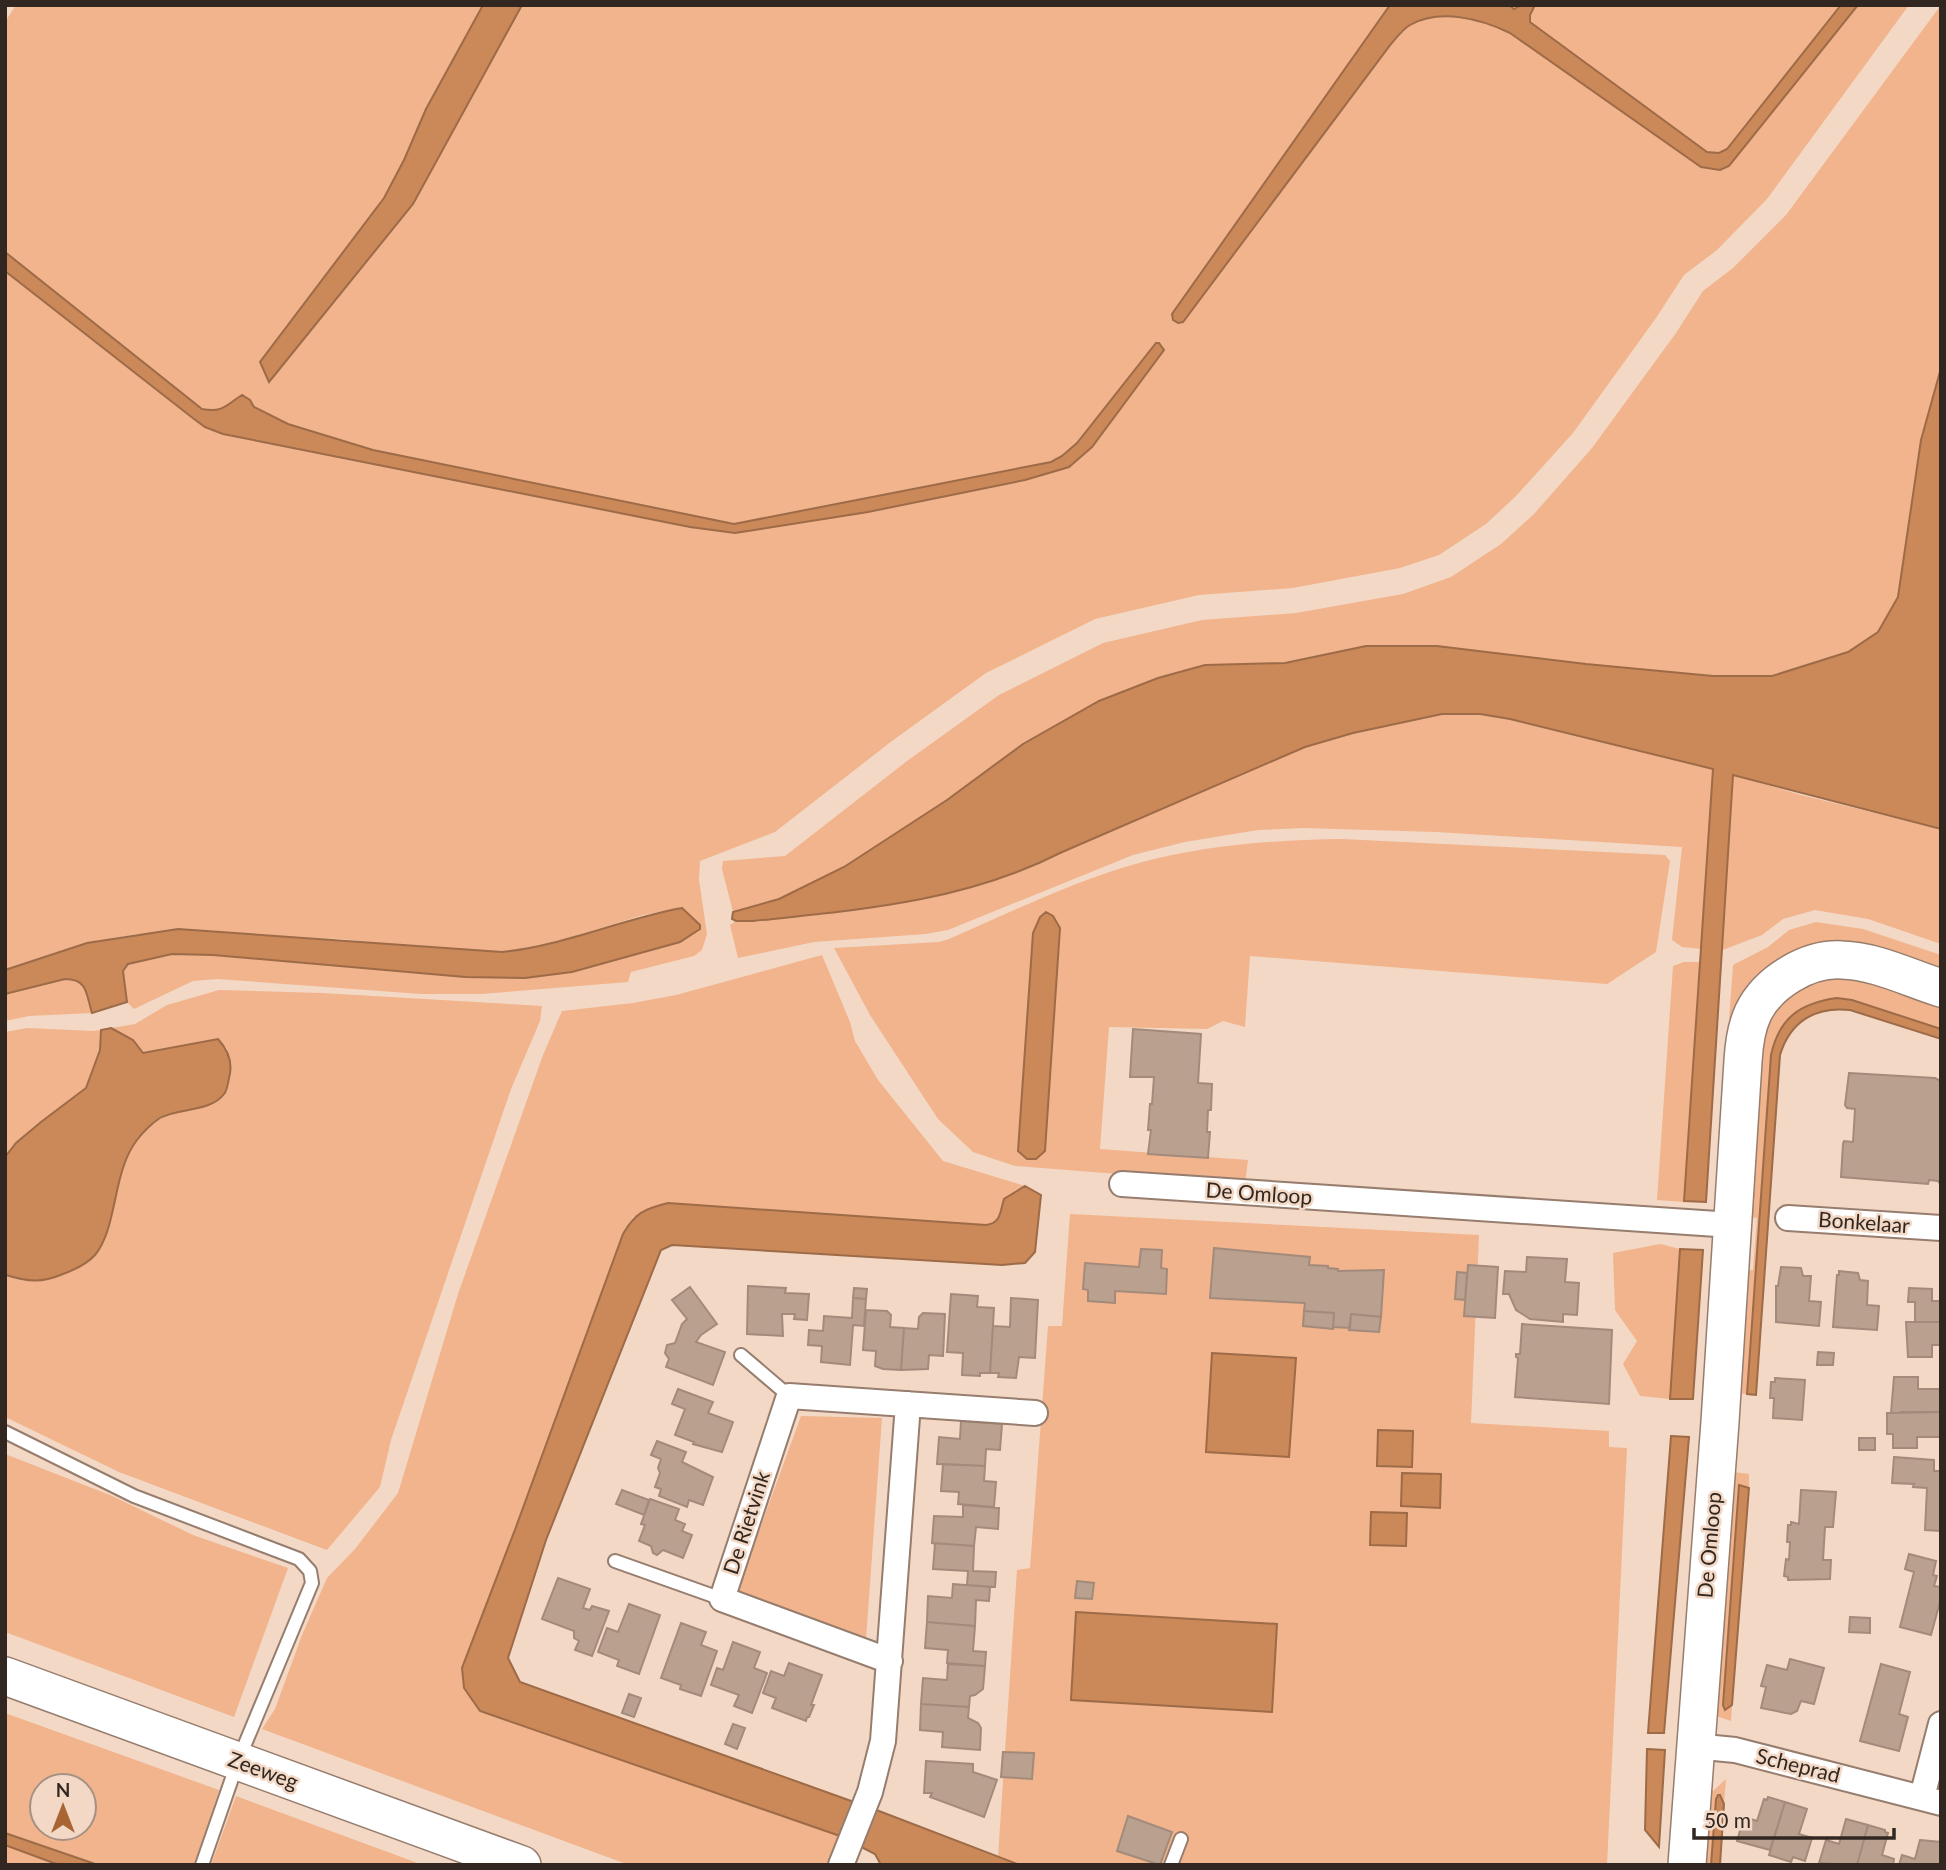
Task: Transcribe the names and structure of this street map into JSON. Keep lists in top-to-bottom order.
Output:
{
  "streets": {
    "street": [
      "De Omloop",
      "Bonkelaar",
      "De Rietvink",
      "Scheprad",
      "Zeeweg"
    ]
  },
  "crossings": [
    ["De Omloop", "Scheprad"]
  ],
  "scale_bar": "50 m",
  "north": "top"
}
